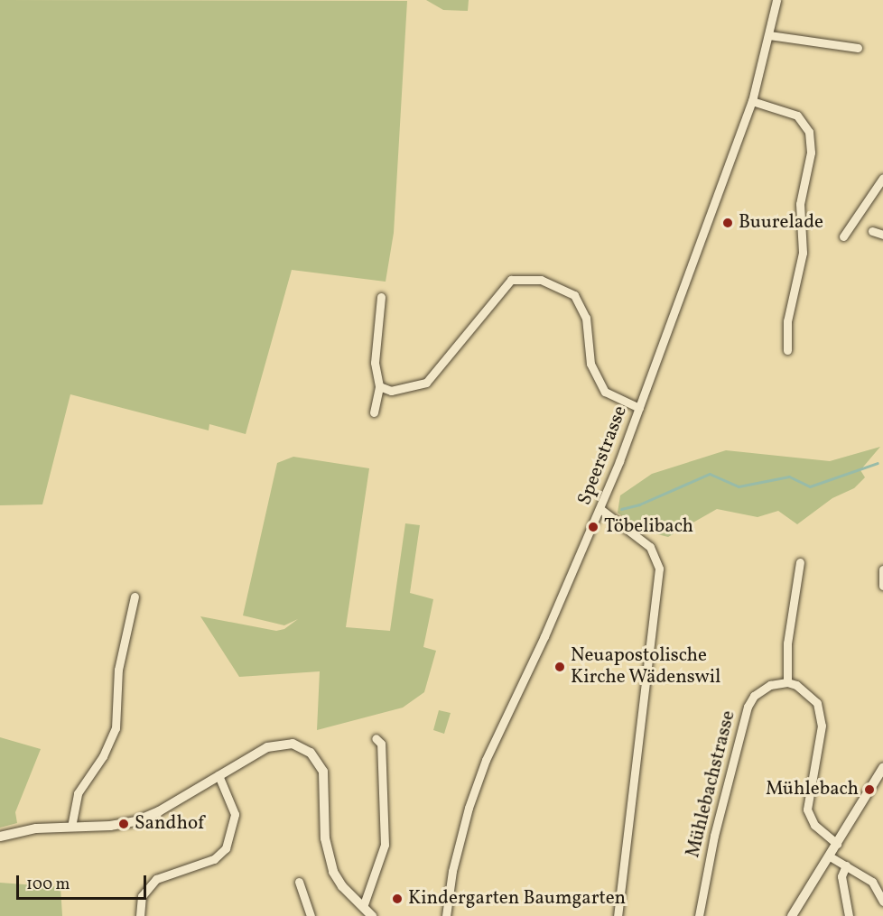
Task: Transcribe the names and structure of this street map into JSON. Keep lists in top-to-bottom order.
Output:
{
  "streets": {
    "street": ["Speerstrasse", "Mühlebachstrasse"]
  },
  "places": [
    "Buurelade",
    "Töbelibach",
    "Neuapostolische Kirche Wädenswil",
    "Mühlebach",
    "Sandhof",
    "Kindergarten Baumgarten"
  ],
  "scale_bar": "100 m"
}
